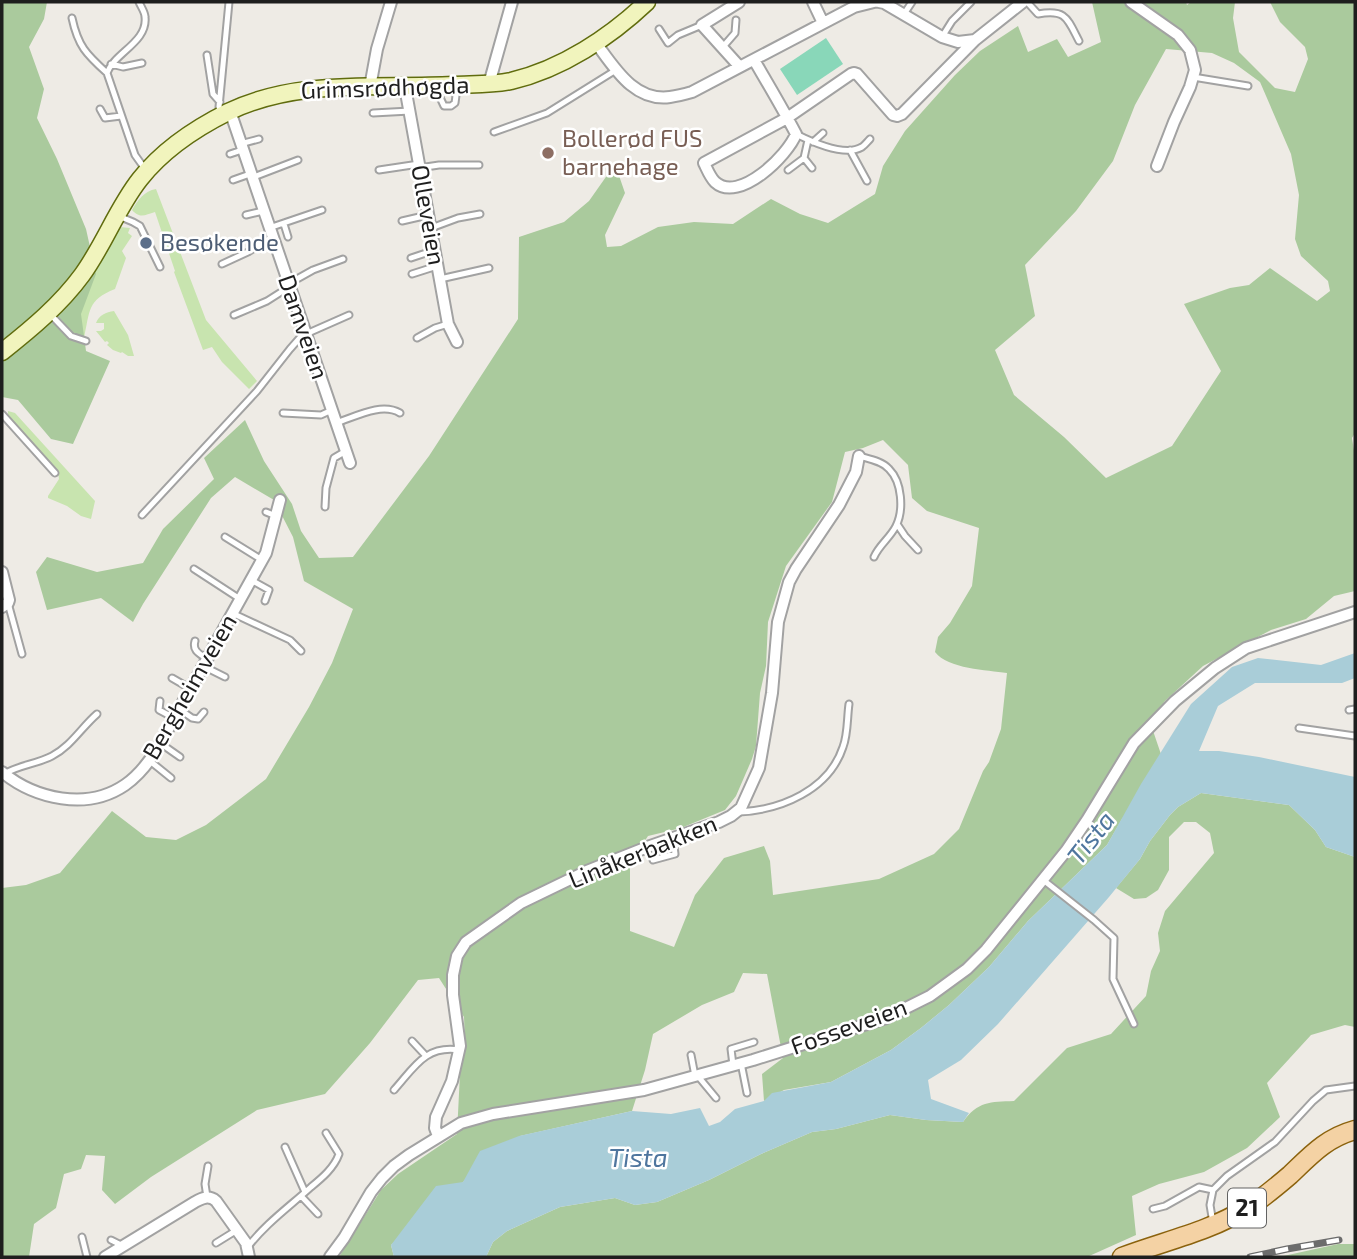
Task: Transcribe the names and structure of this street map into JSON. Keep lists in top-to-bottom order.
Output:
{
  "streets": {
    "main road": ["Grimsrødhøgda", "21"],
    "street": [
      "Olleveien",
      "Damveien",
      "Bergheimveien",
      "Linåkerbakken",
      "Fosseveien"
    ]
  },
  "crossings": [
    ["Grimsrødhøgda", "Olleveien"],
    ["Grimsrødhøgda", "Damveien"],
    ["Linåkerbakken", "Fosseveien"]
  ],
  "water": ["Tista"],
  "places": ["Bollerød FUS barnehage", "Besøkende"]
}
